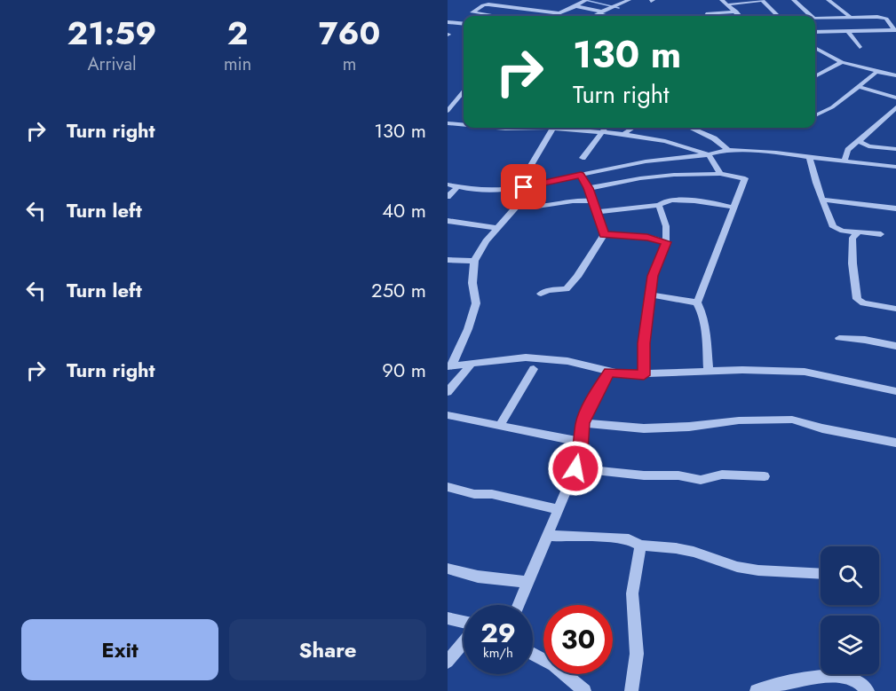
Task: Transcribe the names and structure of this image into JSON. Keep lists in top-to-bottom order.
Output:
{
  "page": {
    "eta": [
      "21:59",
      "Arrival",
      "2",
      "min",
      "760",
      "m"
    ],
    "turn": ["130 m", "Turn right"],
    "list": [
      {
        "name": "Turn right",
        "value": "130 m"
      },
      {
        "name": "Turn left",
        "value": "40 m"
      },
      {
        "name": "Turn left",
        "value": "250 m"
      },
      {
        "name": "Turn right",
        "value": "90 m"
      }
    ],
    "speed": "29 km/h",
    "limit": "30",
    "buttons": ["Exit", "Share"]
  }
}
